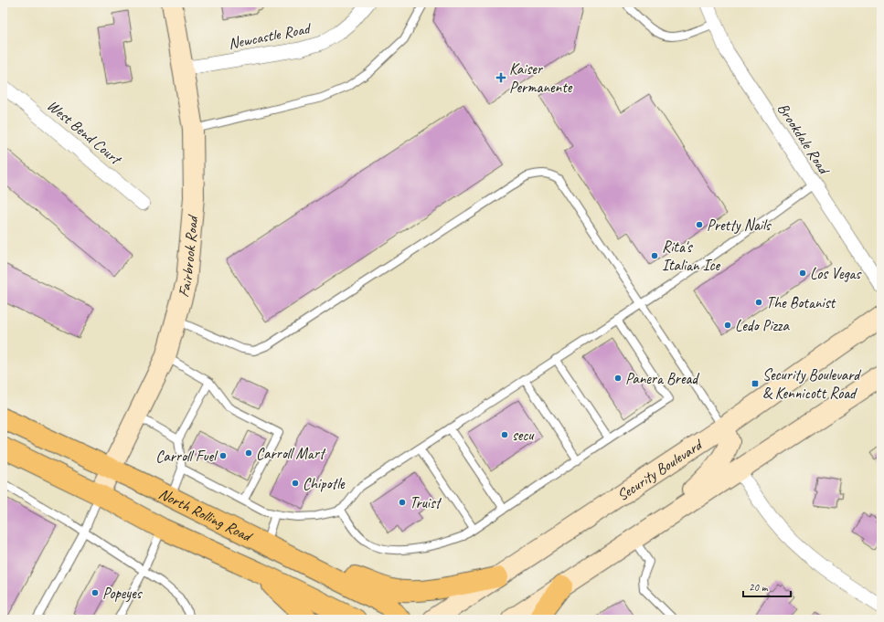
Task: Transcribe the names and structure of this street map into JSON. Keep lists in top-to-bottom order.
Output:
{
  "streets": {
    "main road": ["North Rolling Road"],
    "street": [
      "Newcastle Road",
      "West Bend Court",
      "Brookdale Road",
      "Fairbrook Road",
      "Security Boulevard"
    ]
  },
  "crossings": [
    ["Newcastle Road", "Fairbrook Road"],
    ["Fairbrook Road", "North Rolling Road"]
  ],
  "places": {
    "health": ["Kaiser Permanente"],
    "other": [
      "Pretty Nails",
      "Rita's Italian Ice",
      "Los Vegas",
      "The Botanist",
      "Ledo Pizza",
      "Panera Bread",
      "secu",
      "Carroll Mart",
      "Carroll Fuel",
      "Chipotle",
      "Truist",
      "Popeyes"
    ],
    "transit": ["Security Boulevard & Kennicott Road"]
  },
  "scale_bar": "20 m"
}
